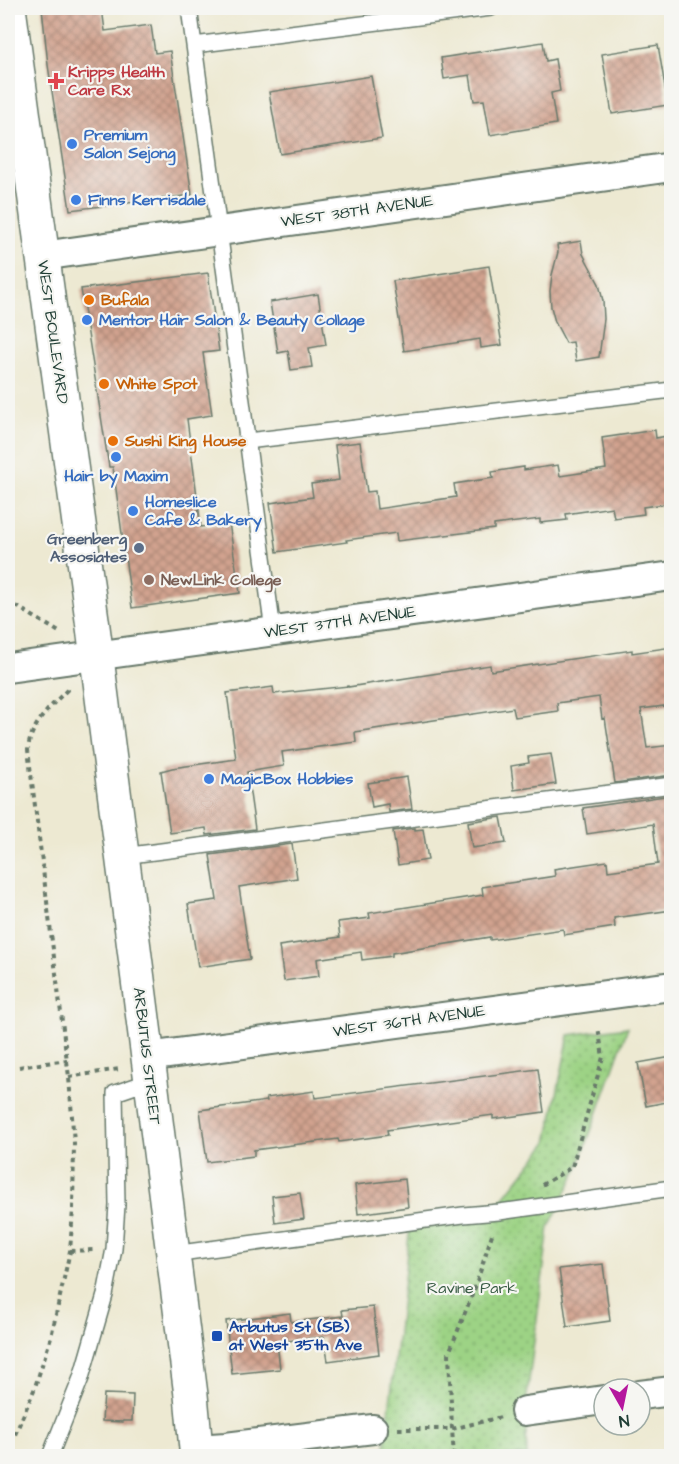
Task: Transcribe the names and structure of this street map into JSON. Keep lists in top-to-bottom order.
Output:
{
  "streets": {
    "main road": ["WEST BOULEVARD", "ARBUTUS STREET"],
    "street": ["WEST 38TH AVENUE", "WEST 37TH AVENUE", "WEST 36TH AVENUE"]
  },
  "crossings": [
    ["WEST 38TH AVENUE", "WEST BOULEVARD"],
    ["WEST BOULEVARD", "WEST 37TH AVENUE"],
    ["WEST BOULEVARD", "ARBUTUS STREET"],
    ["WEST 37TH AVENUE", "ARBUTUS STREET"],
    ["WEST 36TH AVENUE", "ARBUTUS STREET"]
  ],
  "parks": ["Ravine Park"],
  "places": {
    "health": ["Kripps Health Care Rx"],
    "other": [
      "Premium Salon Sejong",
      "Finns Kerrisdale",
      "Bufala",
      "Mentor Hair Salon & Beauty Collage",
      "White Spot",
      "Sushi King House",
      "Hair by Maxim",
      "Homeslice Cafe & Bakery",
      "Greenberg Assosiates",
      "NewLink College",
      "MagicBox Hobbies"
    ],
    "transit": ["Arbutus St (SB) at West 35th Ave"]
  },
  "north": "bottom"
}
